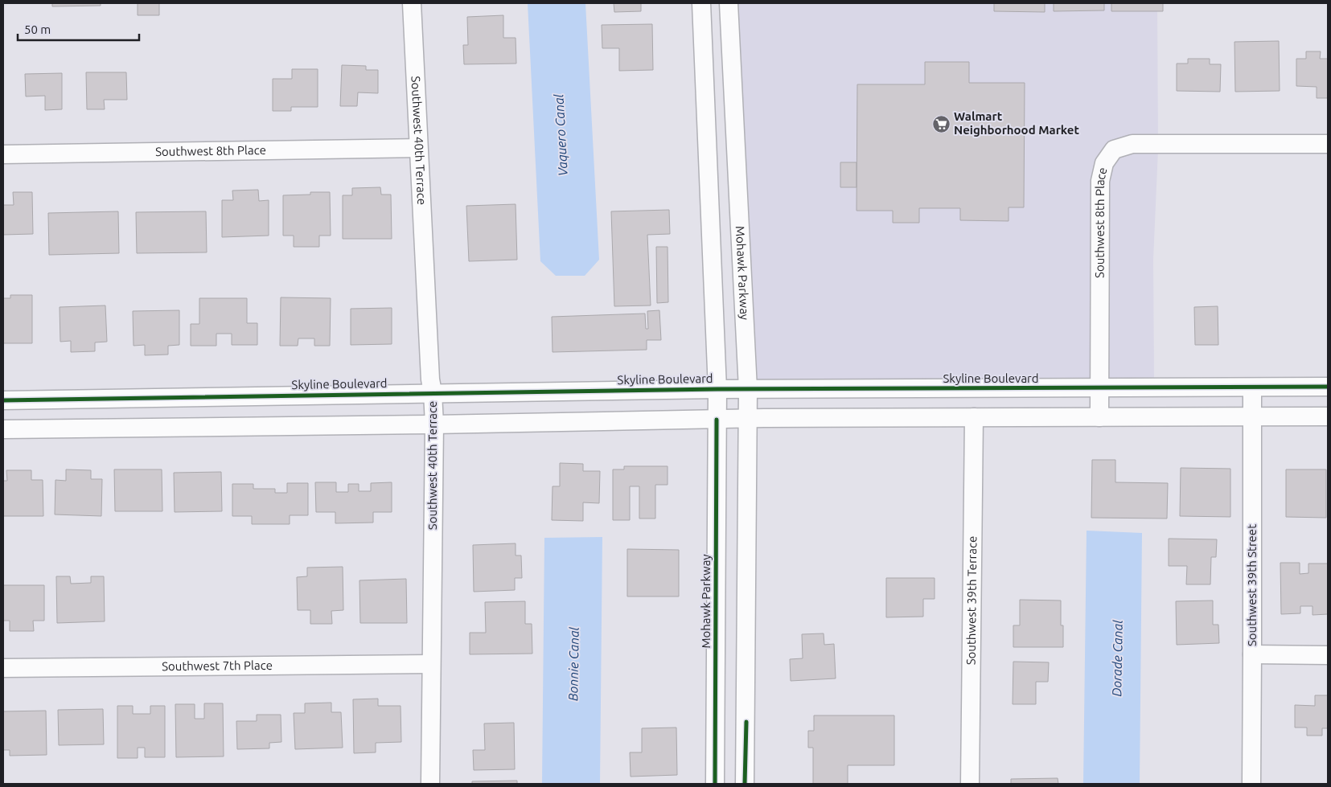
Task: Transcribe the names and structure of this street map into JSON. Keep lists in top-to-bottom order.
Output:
{
  "streets": {
    "street": [
      "Southwest 40th Terrace",
      "Southwest 8th Place",
      "Mohawk Parkway",
      "Skyline Boulevard",
      "Southwest 39th Street",
      "Southwest 39th Terrace",
      "Southwest 7th Place"
    ]
  },
  "crossings": [
    ["Southwest 40th Terrace", "Southwest 8th Place"],
    ["Southwest 40th Terrace", "Skyline Boulevard"],
    ["Southwest 40th Terrace", "Southwest 7th Place"],
    ["Southwest 8th Place", "Skyline Boulevard"],
    ["Mohawk Parkway", "Skyline Boulevard"],
    ["Skyline Boulevard", "Southwest 39th Street"]
  ],
  "water": ["Vaquero Canal", "Dorade Canal", "Bonnie Canal"],
  "places": {
    "supermarket": ["Walmart Neighborhood Market"]
  },
  "scale_bar": "50 m"
}
